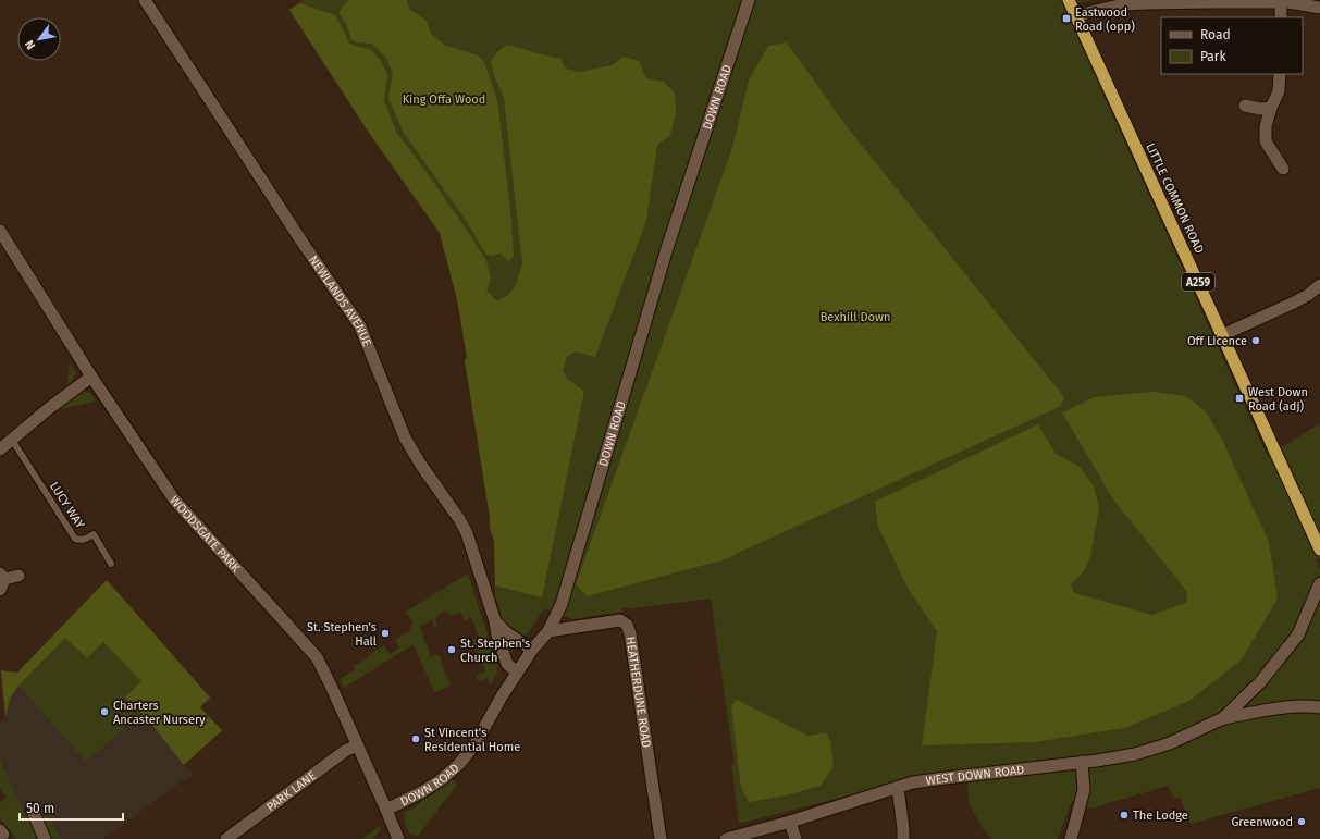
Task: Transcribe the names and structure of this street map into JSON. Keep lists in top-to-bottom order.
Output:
{
  "streets": {
    "highway": ["LITTLE COMMON ROAD", "A259"],
    "street": [
      "DOWN ROAD",
      "NEWLANDS AVENUE",
      "WOODSGATE PARK",
      "HEATHERDUNE ROAD",
      "WEST DOWN ROAD",
      "PARK LANE"
    ],
    "lane": ["LUCY WAY"]
  },
  "crossings": [
    ["DOWN ROAD", "NEWLANDS AVENUE"],
    ["DOWN ROAD", "WOODSGATE PARK"],
    ["DOWN ROAD", "HEATHERDUNE ROAD"],
    ["WOODSGATE PARK", "PARK LANE"]
  ],
  "parks": ["King Offa Wood", "Bexhill Down"],
  "places": {
    "transit": ["Eastwood Road (opp)", "West Down Road (adj)"],
    "other": [
      "Off Licence",
      "St. Stephen's Hall",
      "St. Stephen's Church",
      "Charters Ancaster Nursery",
      "St Vincent's Residential Home",
      "The Lodge",
      "Greenwood"
    ]
  },
  "legend": ["Road", "Park"],
  "scale_bar": "50 m",
  "north": "bottom left"
}
